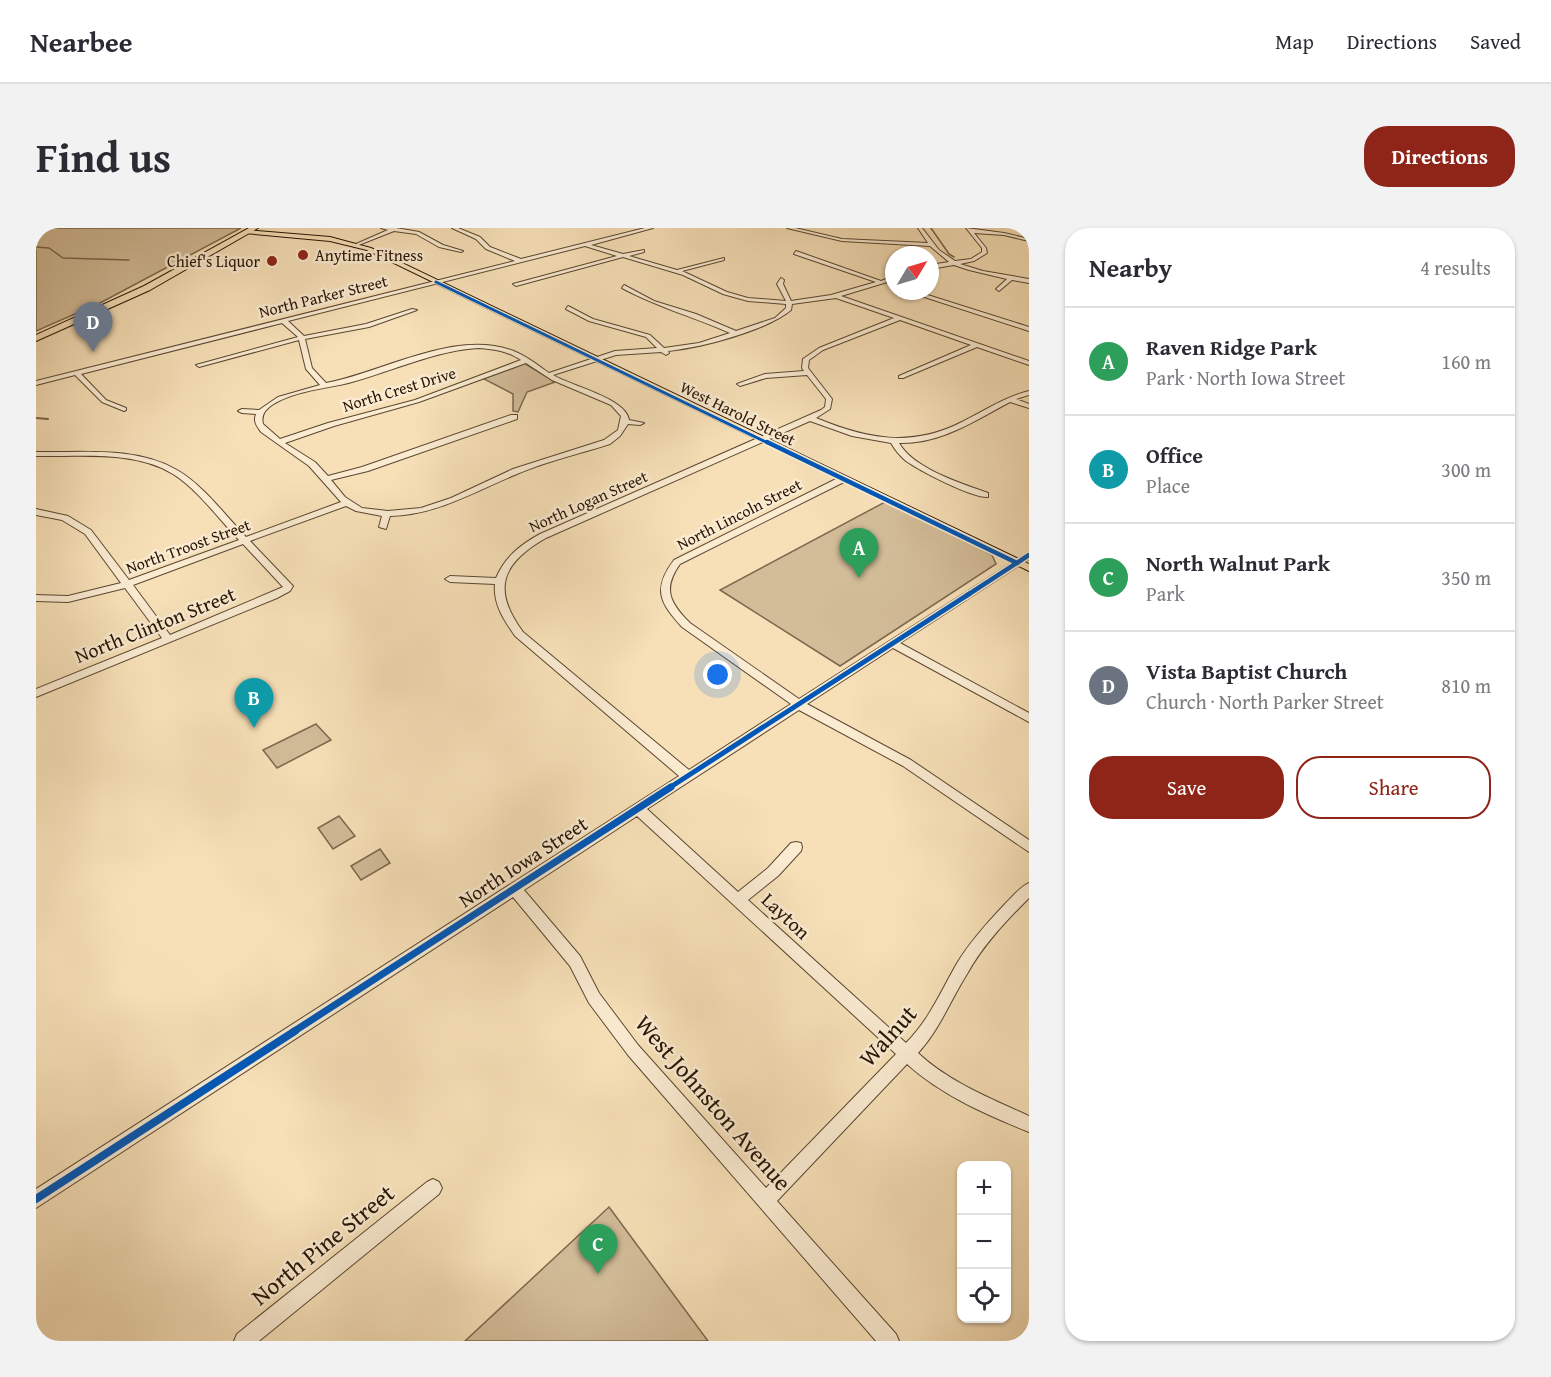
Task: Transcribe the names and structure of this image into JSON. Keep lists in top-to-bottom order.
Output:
{
  "streets": {
    "main road": ["West Harold Street"],
    "street": [
      "North Parker Street",
      "North Crest Drive",
      "North Logan Street",
      "North Lincoln Street",
      "North Troost Street",
      "North Clinton Street",
      "North Iowa Street",
      "Layton",
      "Walnut",
      "West Johnston Avenue",
      "North Pine Street"
    ]
  },
  "crossings": [
    ["North Parker Street", "West Harold Street"],
    ["West Harold Street", "North Logan Street"],
    ["West Harold Street", "North Lincoln Street"],
    ["West Harold Street", "North Iowa Street"],
    ["North Lincoln Street", "North Iowa Street"],
    ["North Troost Street", "North Clinton Street"],
    ["North Iowa Street", "Layton"],
    ["North Iowa Street", "West Johnston Avenue"],
    ["Layton", "Walnut"],
    ["Walnut", "West Johnston Avenue"]
  ],
  "places": ["Anytime Fitness", "Chief's Liquor"],
  "north": "top right",
  "page": {
    "header": "Nearbee",
    "nav": ["Map", "Directions", "Saved"],
    "title": "Find us",
    "buttons": [
      "Directions",
      ["Save", "Share"]
    ],
    "heading": ["Nearby", "4 results"],
    "pins": [
      "D",
      "A",
      "B",
      "C"
    ],
    "list": [
      {
        "mark": "A",
        "name": "Raven Ridge Park",
        "note": "Park · North Iowa Street",
        "value": "160 m"
      },
      {
        "mark": "B",
        "name": "Office",
        "note": "Place",
        "value": "300 m"
      },
      {
        "mark": "C",
        "name": "North Walnut Park",
        "note": "Park",
        "value": "350 m"
      },
      {
        "mark": "D",
        "name": "Vista Baptist Church",
        "note": "Church · North Parker Street",
        "value": "810 m"
      }
    ],
    "map_buttons": ["+", "−"]
  }
}
